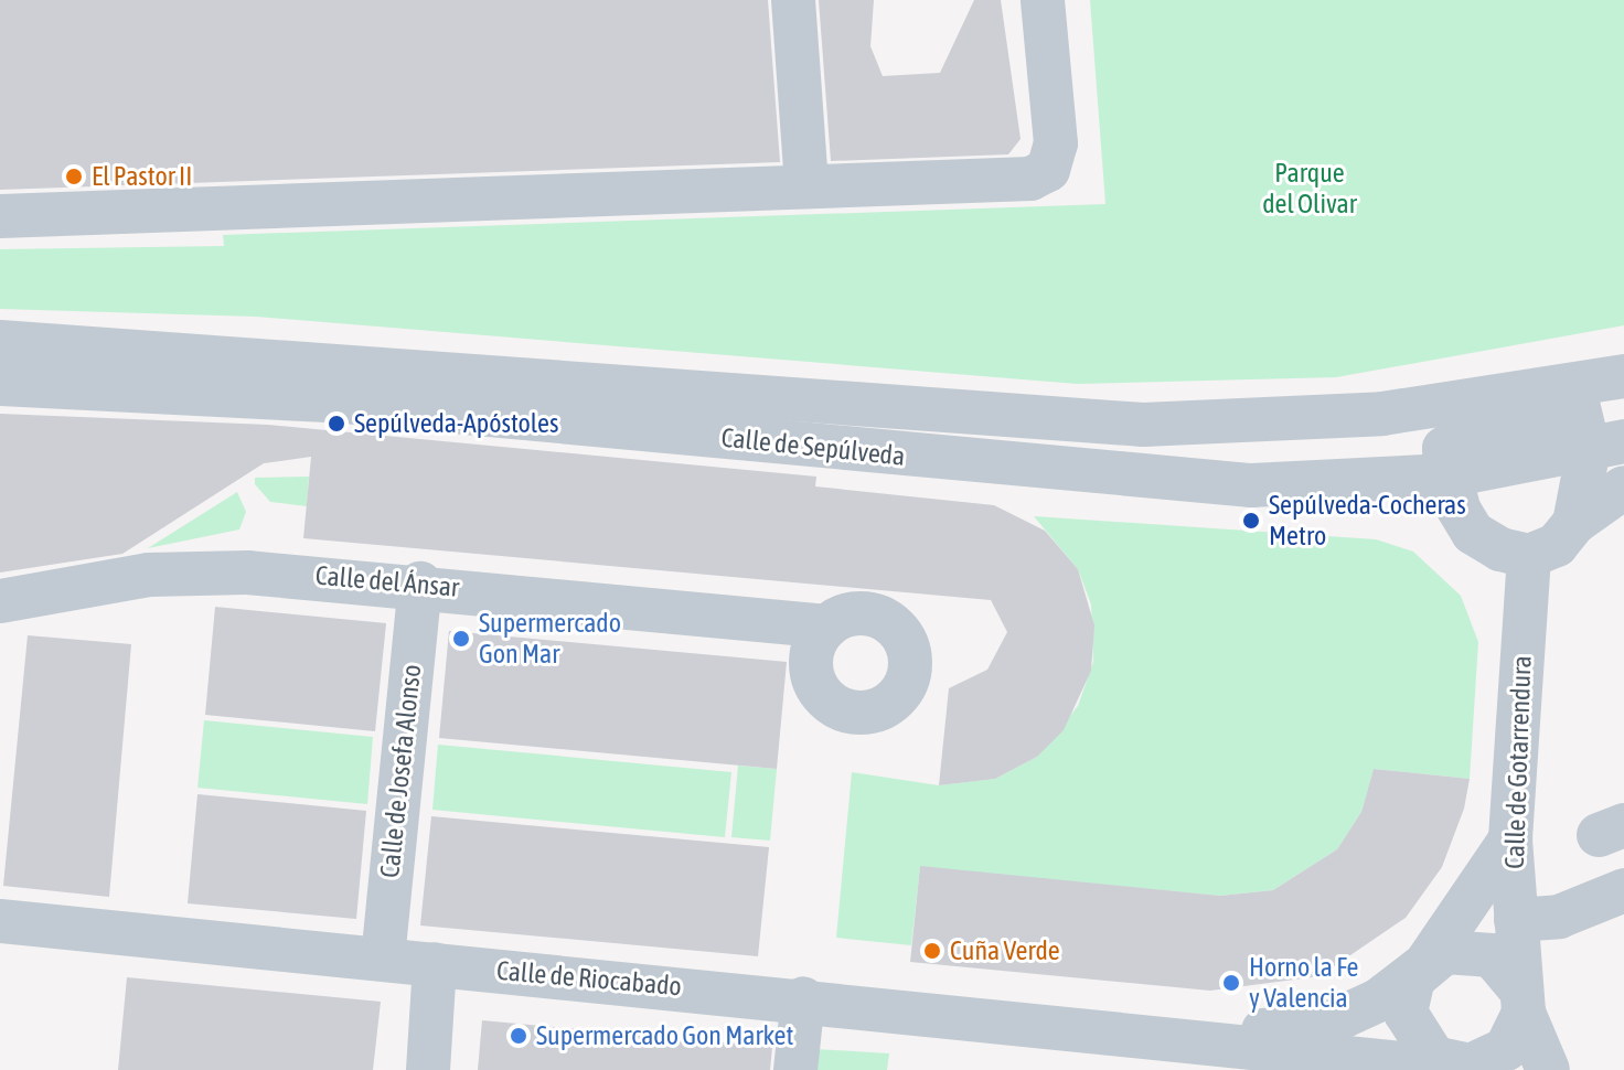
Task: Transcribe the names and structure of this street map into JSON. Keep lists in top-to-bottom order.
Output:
{
  "streets": {
    "street": [
      "Calle de Sepúlveda",
      "Calle del Ánsar",
      "Calle de Gotarrendura",
      "Calle de Josefa Alonso",
      "Calle de Riocabado"
    ]
  },
  "crossings": [
    ["Calle del Ánsar", "Calle de Josefa Alonso"],
    ["Calle de Gotarrendura", "Calle de Riocabado"],
    ["Calle de Josefa Alonso", "Calle de Riocabado"]
  ],
  "parks": ["Parque del Olivar"],
  "places": [
    "El Pastor II",
    "Sepúlveda-Apóstoles",
    "Sepúlveda-Cocheras Metro",
    "Supermercado Gon Mar",
    "Cuña Verde",
    "Horno la Fe y Valencia",
    "Supermercado Gon Market"
  ]
}
